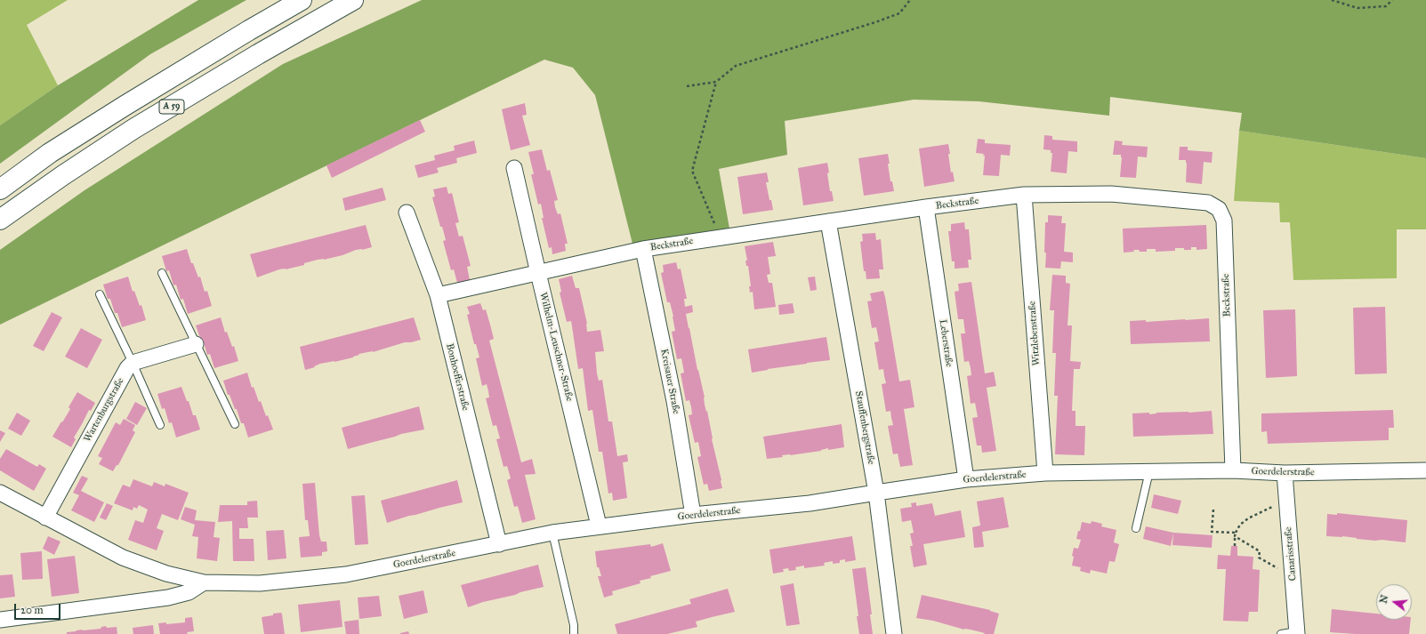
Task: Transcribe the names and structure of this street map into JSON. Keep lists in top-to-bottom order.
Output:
{
  "streets": {
    "highway": ["A 59"],
    "street": [
      "Beckstraße",
      "Witzlebenstraße",
      "Leberstraße",
      "Wilhelm-Leuschner-Straße",
      "Bonhoefferstraße",
      "Kreisauer Straße",
      "Wartenburgstraße",
      "Stauffenbergstraße",
      "Goerdelerstraße",
      "Canarisstraße"
    ]
  },
  "crossings": [
    ["Beckstraße", "Witzlebenstraße"],
    ["Beckstraße", "Leberstraße"],
    ["Beckstraße", "Wilhelm-Leuschner-Straße"],
    ["Beckstraße", "Bonhoefferstraße"],
    ["Beckstraße", "Kreisauer Straße"],
    ["Beckstraße", "Stauffenbergstraße"],
    ["Beckstraße", "Goerdelerstraße"],
    ["Witzlebenstraße", "Goerdelerstraße"],
    ["Leberstraße", "Goerdelerstraße"],
    ["Wilhelm-Leuschner-Straße", "Goerdelerstraße"],
    ["Bonhoefferstraße", "Goerdelerstraße"],
    ["Kreisauer Straße", "Goerdelerstraße"],
    ["Stauffenbergstraße", "Goerdelerstraße"],
    ["Goerdelerstraße", "Canarisstraße"]
  ],
  "scale_bar": "20 m",
  "north": "left"
}
